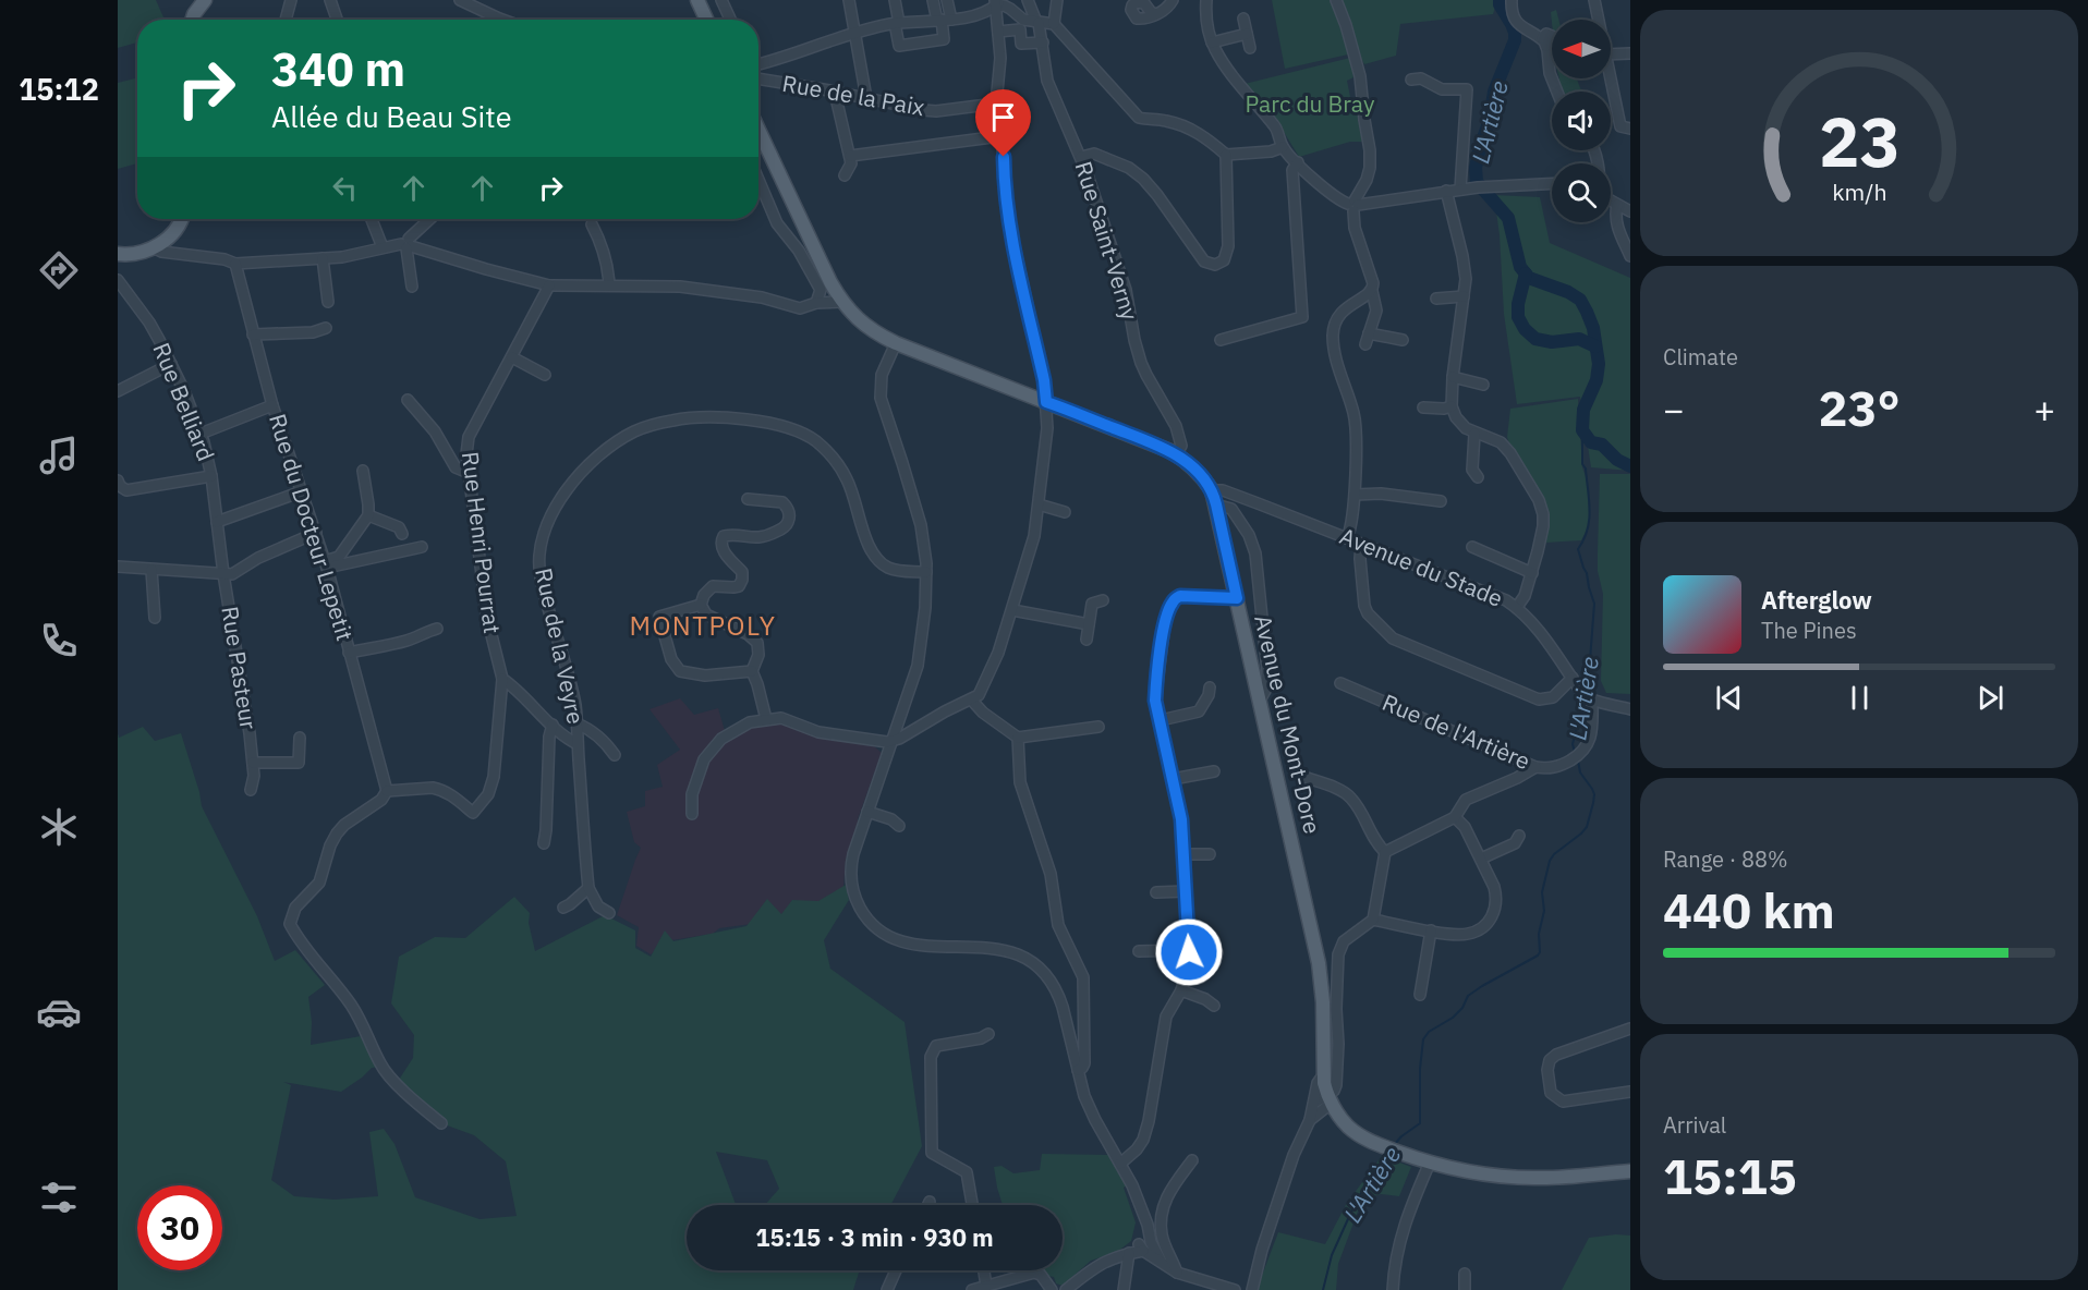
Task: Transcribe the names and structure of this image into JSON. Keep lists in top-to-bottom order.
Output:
{
  "streets": {
    "main road": ["Avenue du Mont-Dore"],
    "street": [
      "Rue de la Paix",
      "Rue Saint-Verny",
      "Rue Belliard",
      "Rue du Docteur Lepetit",
      "Rue Henri Pourrat",
      "Avenue du Stade",
      "Rue de la Veyre",
      "Rue Pasteur",
      "Rue de l'Artière"
    ]
  },
  "crossings": [
    ["Rue Saint-Verny", "Avenue du Mont-Dore"],
    ["Rue Belliard", "Rue Pasteur"],
    ["Rue du Docteur Lepetit", "Rue Henri Pourrat"],
    ["Avenue du Stade", "Avenue du Mont-Dore"],
    ["Avenue du Stade", "Rue de l'Artière"]
  ],
  "districts": ["MONTPOLY"],
  "water": ["L'Artière"],
  "parks": ["Parc du Bray"],
  "north": "left",
  "page": {
    "tabs": "15:12",
    "turn": ["340 m", "Allée du Beau Site"],
    "tile": [
      "Climate",
      ["Range · 88%", "440 km"],
      ["Arrival", "15:15"]
    ],
    "heat": ["−", "23°", "+"],
    "song": ["Afterglow", "The Pines"],
    "limit": "30",
    "trip": "15:15 · 3 min · 930 m",
    "gauge": ["23", "km/h"]
  }
}
